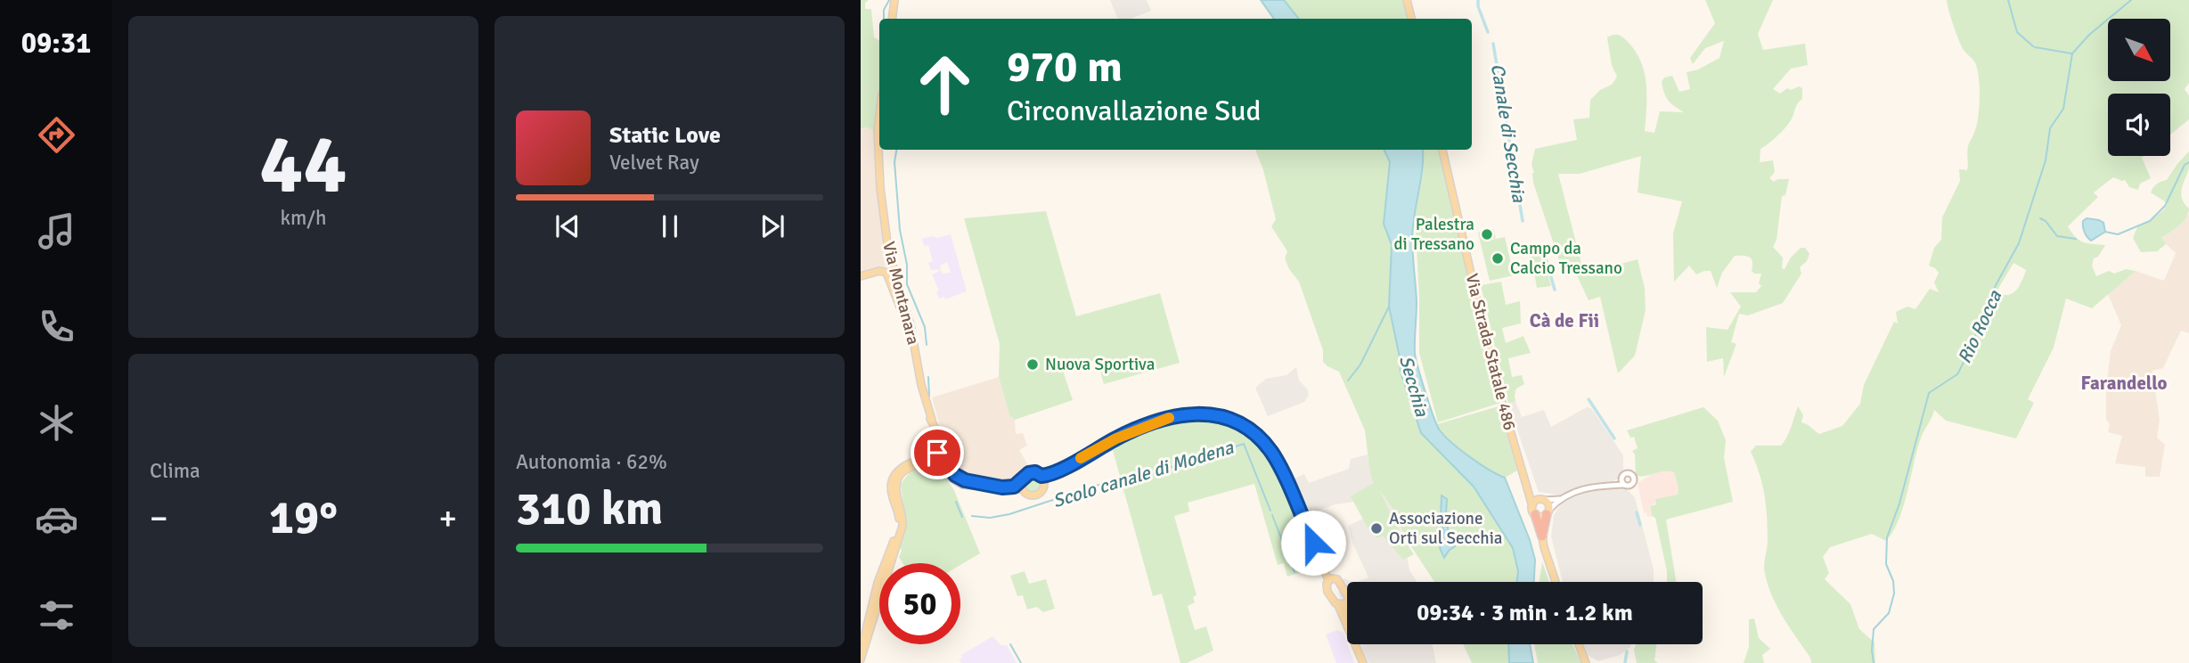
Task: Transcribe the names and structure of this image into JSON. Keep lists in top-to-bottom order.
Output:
{
  "streets": {
    "main road": ["Via Montanara", "Via Strada Statale 486"]
  },
  "districts": ["Cà de Fii", "Farandello"],
  "water": [
    "Canale di Secchia",
    "Rio Rocca",
    "Secchia",
    "Scolo canale di Modena"
  ],
  "places": [
    "Palestra di Tressano",
    "Campo da Calcio Tressano",
    "Nuova Sportiva",
    "Associazione Orti sul Secchia"
  ],
  "north": "bottom right",
  "page": {
    "tabs": "09:31",
    "tile": [
      ["44", "km/h"],
      "Clima",
      ["Autonomia · 62%", "310 km"]
    ],
    "turn": ["970 m", "Circonvallazione Sud"],
    "song": ["Static Love", "Velvet Ray"],
    "heat": ["−", "19°", "+"],
    "limit": "50",
    "trip": "09:34 · 3 min · 1.2 km"
  }
}
